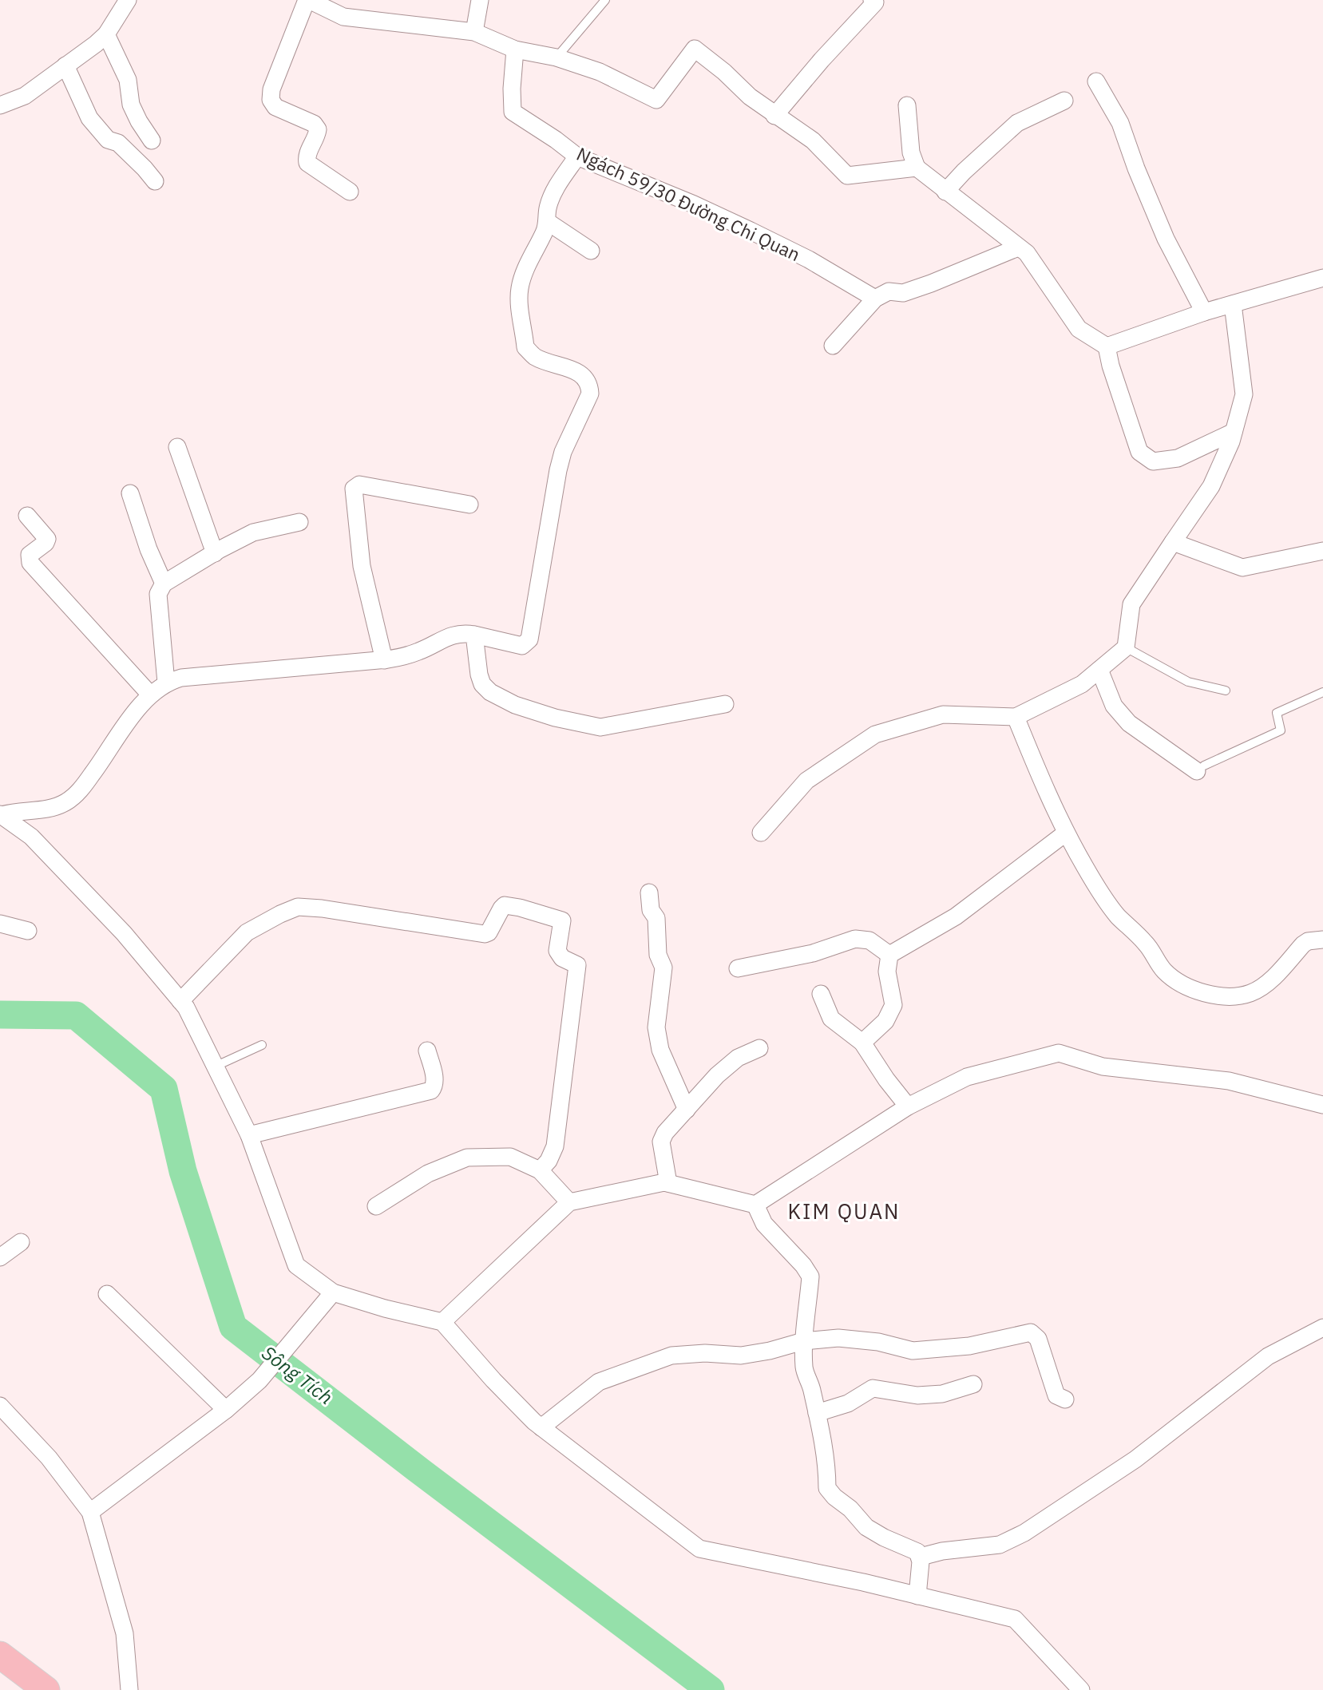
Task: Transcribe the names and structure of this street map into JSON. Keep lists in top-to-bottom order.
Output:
{
  "streets": {
    "street": ["Ngách 59/30 Đường Chi Quan"]
  },
  "districts": ["KIM QUAN"],
  "water": ["Sông Tích"]
}
